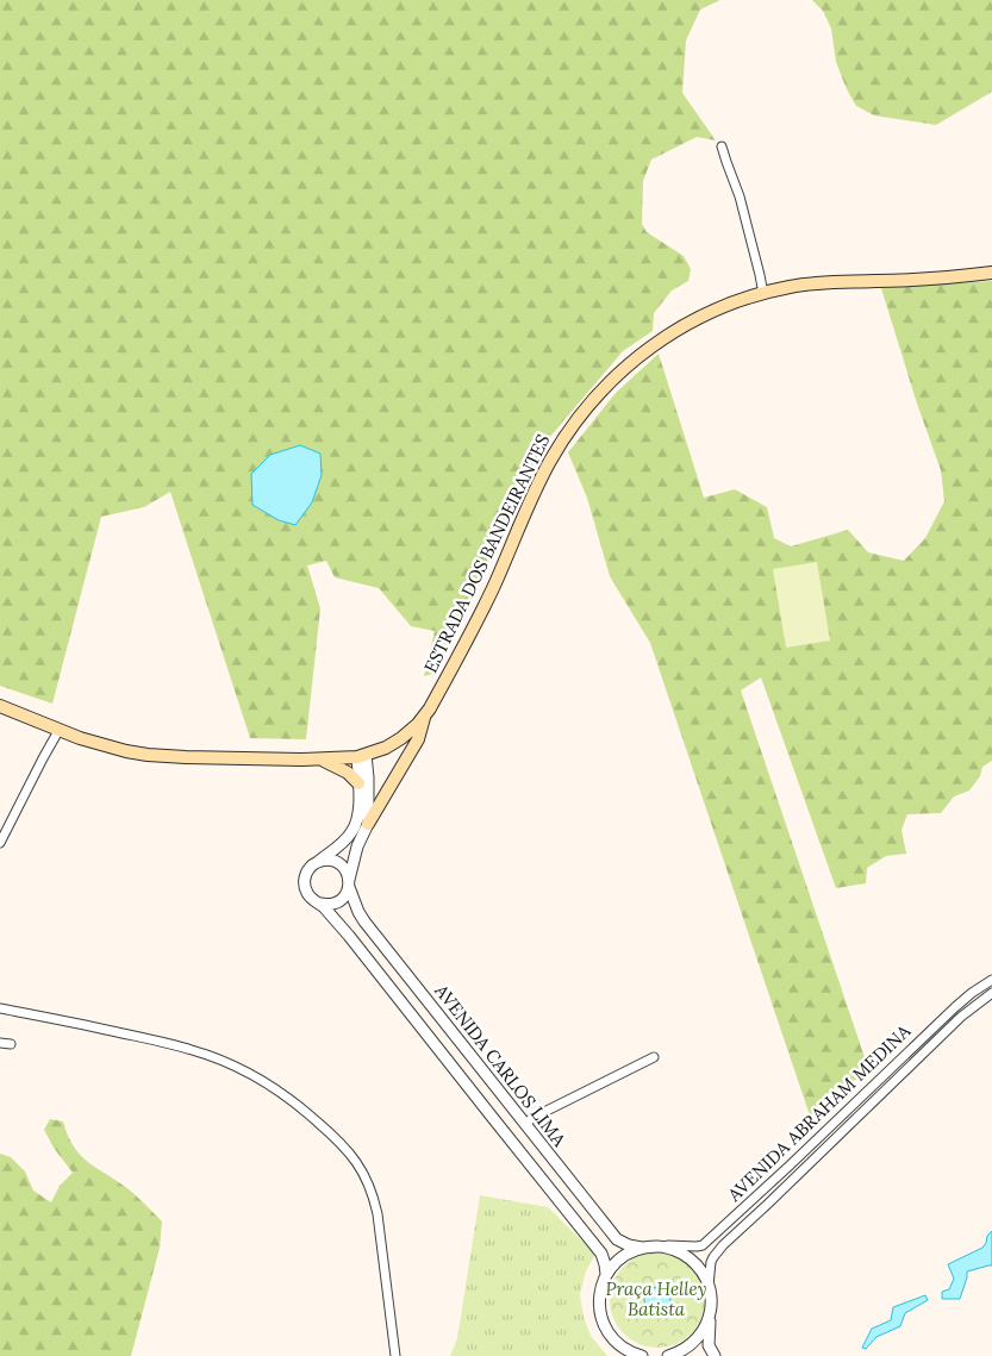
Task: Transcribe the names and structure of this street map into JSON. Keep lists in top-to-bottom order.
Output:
{
  "streets": {
    "main road": ["ESTRADA DOS BANDEIRANTES"],
    "street": ["AVENIDA CARLOS LIMA", "AVENIDA ABRAHAM MEDINA"]
  },
  "parks": ["Praça Helley Batista"]
}
